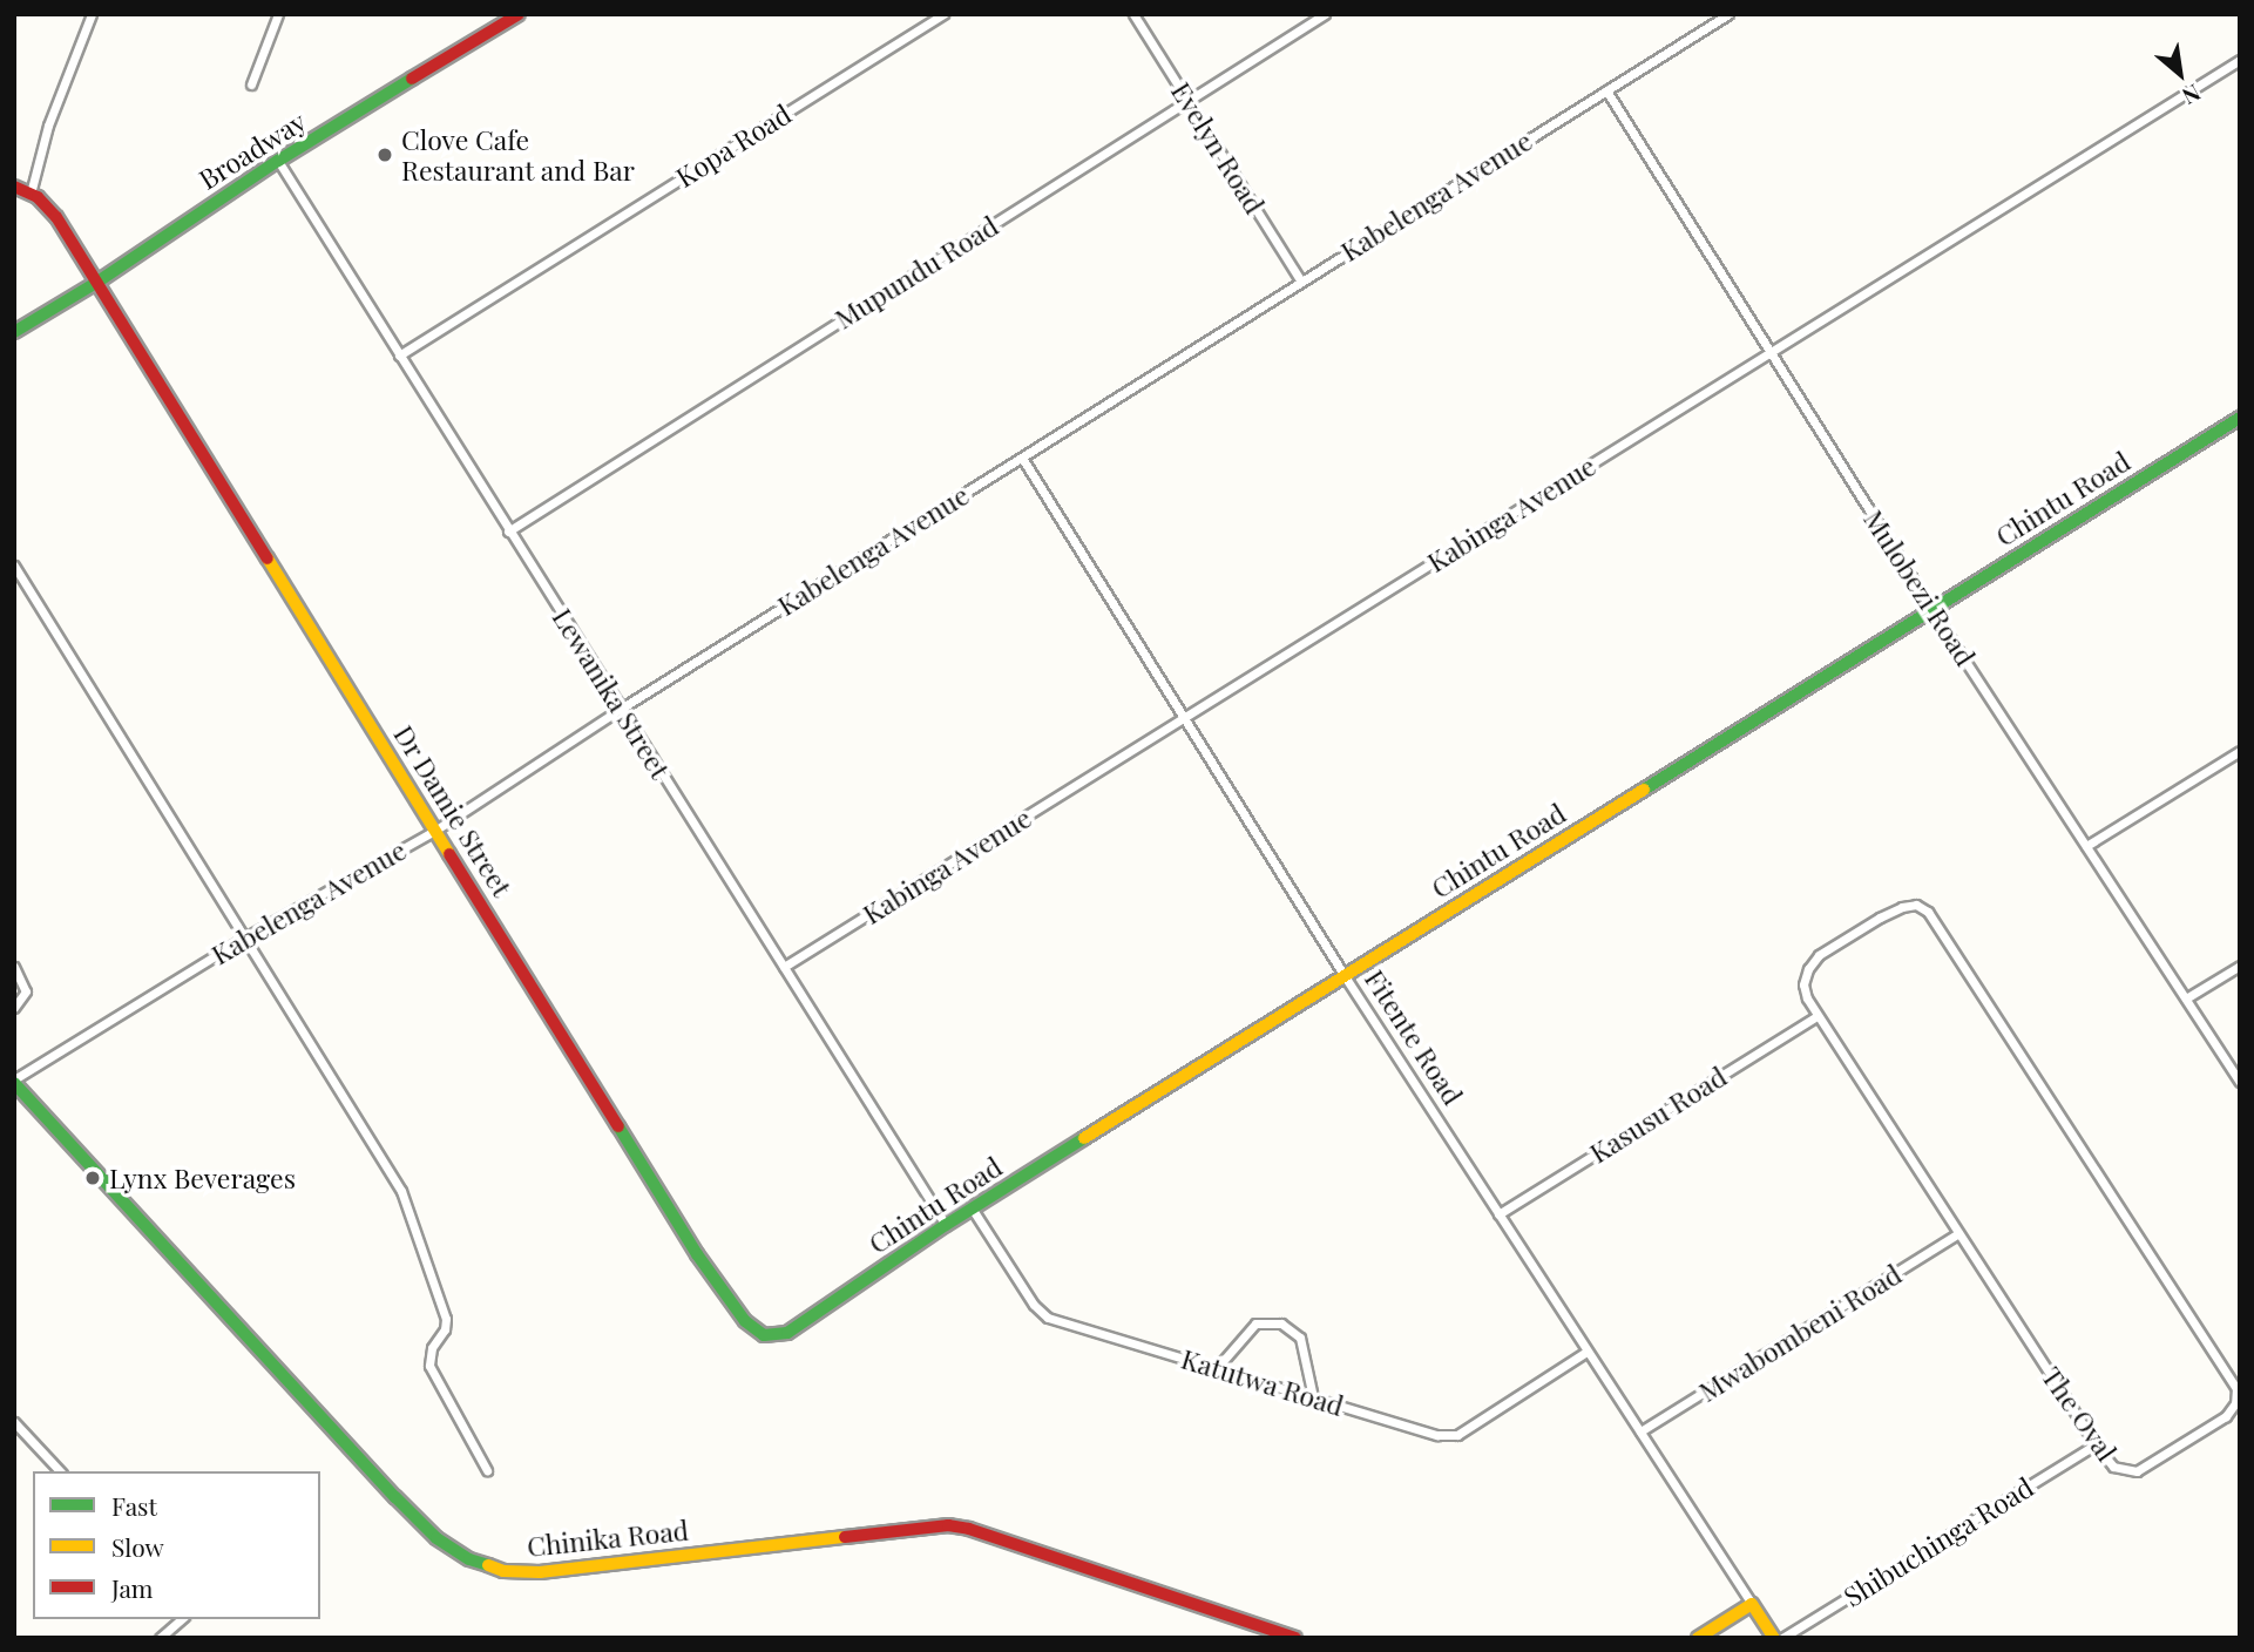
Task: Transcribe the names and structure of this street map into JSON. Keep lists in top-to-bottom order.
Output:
{
  "streets": {
    "street": [
      "Kopa Road",
      "Evelyn Road",
      "Broadway",
      "Kabelenga Avenue",
      "Mupundu Road",
      "Chintu Road",
      "Kabinga Avenue",
      "Mulobezi Road",
      "Lewanika Street",
      "Dr Damie Street",
      "Fitente Road",
      "Kasusu Road",
      "Mwabombeni Road",
      "Katutwa Road",
      "The Oval",
      "Chinika Road",
      "Shibuchinga Road"
    ]
  },
  "crossings": [
    ["Kopa Road", "Lewanika Street"],
    ["Evelyn Road", "Kabelenga Avenue"],
    ["Evelyn Road", "Mupundu Road"],
    ["Broadway", "Lewanika Street"],
    ["Broadway", "Dr Damie Street"],
    ["Kabelenga Avenue", "Mulobezi Road"],
    ["Kabelenga Avenue", "Lewanika Street"],
    ["Kabelenga Avenue", "Dr Damie Street"],
    ["Kabelenga Avenue", "Fitente Road"],
    ["Kabelenga Avenue", "Chinika Road"],
    ["Mupundu Road", "Lewanika Street"],
    ["Chintu Road", "Mulobezi Road"],
    ["Chintu Road", "Lewanika Street"],
    ["Chintu Road", "Dr Damie Street"],
    ["Chintu Road", "Fitente Road"],
    ["Chintu Road", "Katutwa Road"],
    ["Kabinga Avenue", "Mulobezi Road"],
    ["Kabinga Avenue", "Lewanika Street"],
    ["Kabinga Avenue", "Fitente Road"],
    ["Fitente Road", "Kasusu Road"],
    ["Fitente Road", "Mwabombeni Road"],
    ["Fitente Road", "Katutwa Road"],
    ["Kasusu Road", "The Oval"],
    ["Mwabombeni Road", "The Oval"],
    ["The Oval", "Shibuchinga Road"]
  ],
  "places": ["Clove Cafe Restaurant and Bar", "Lynx Beverages"],
  "legend": ["Fast", "Slow", "Jam"],
  "north": "bottom right"
}
